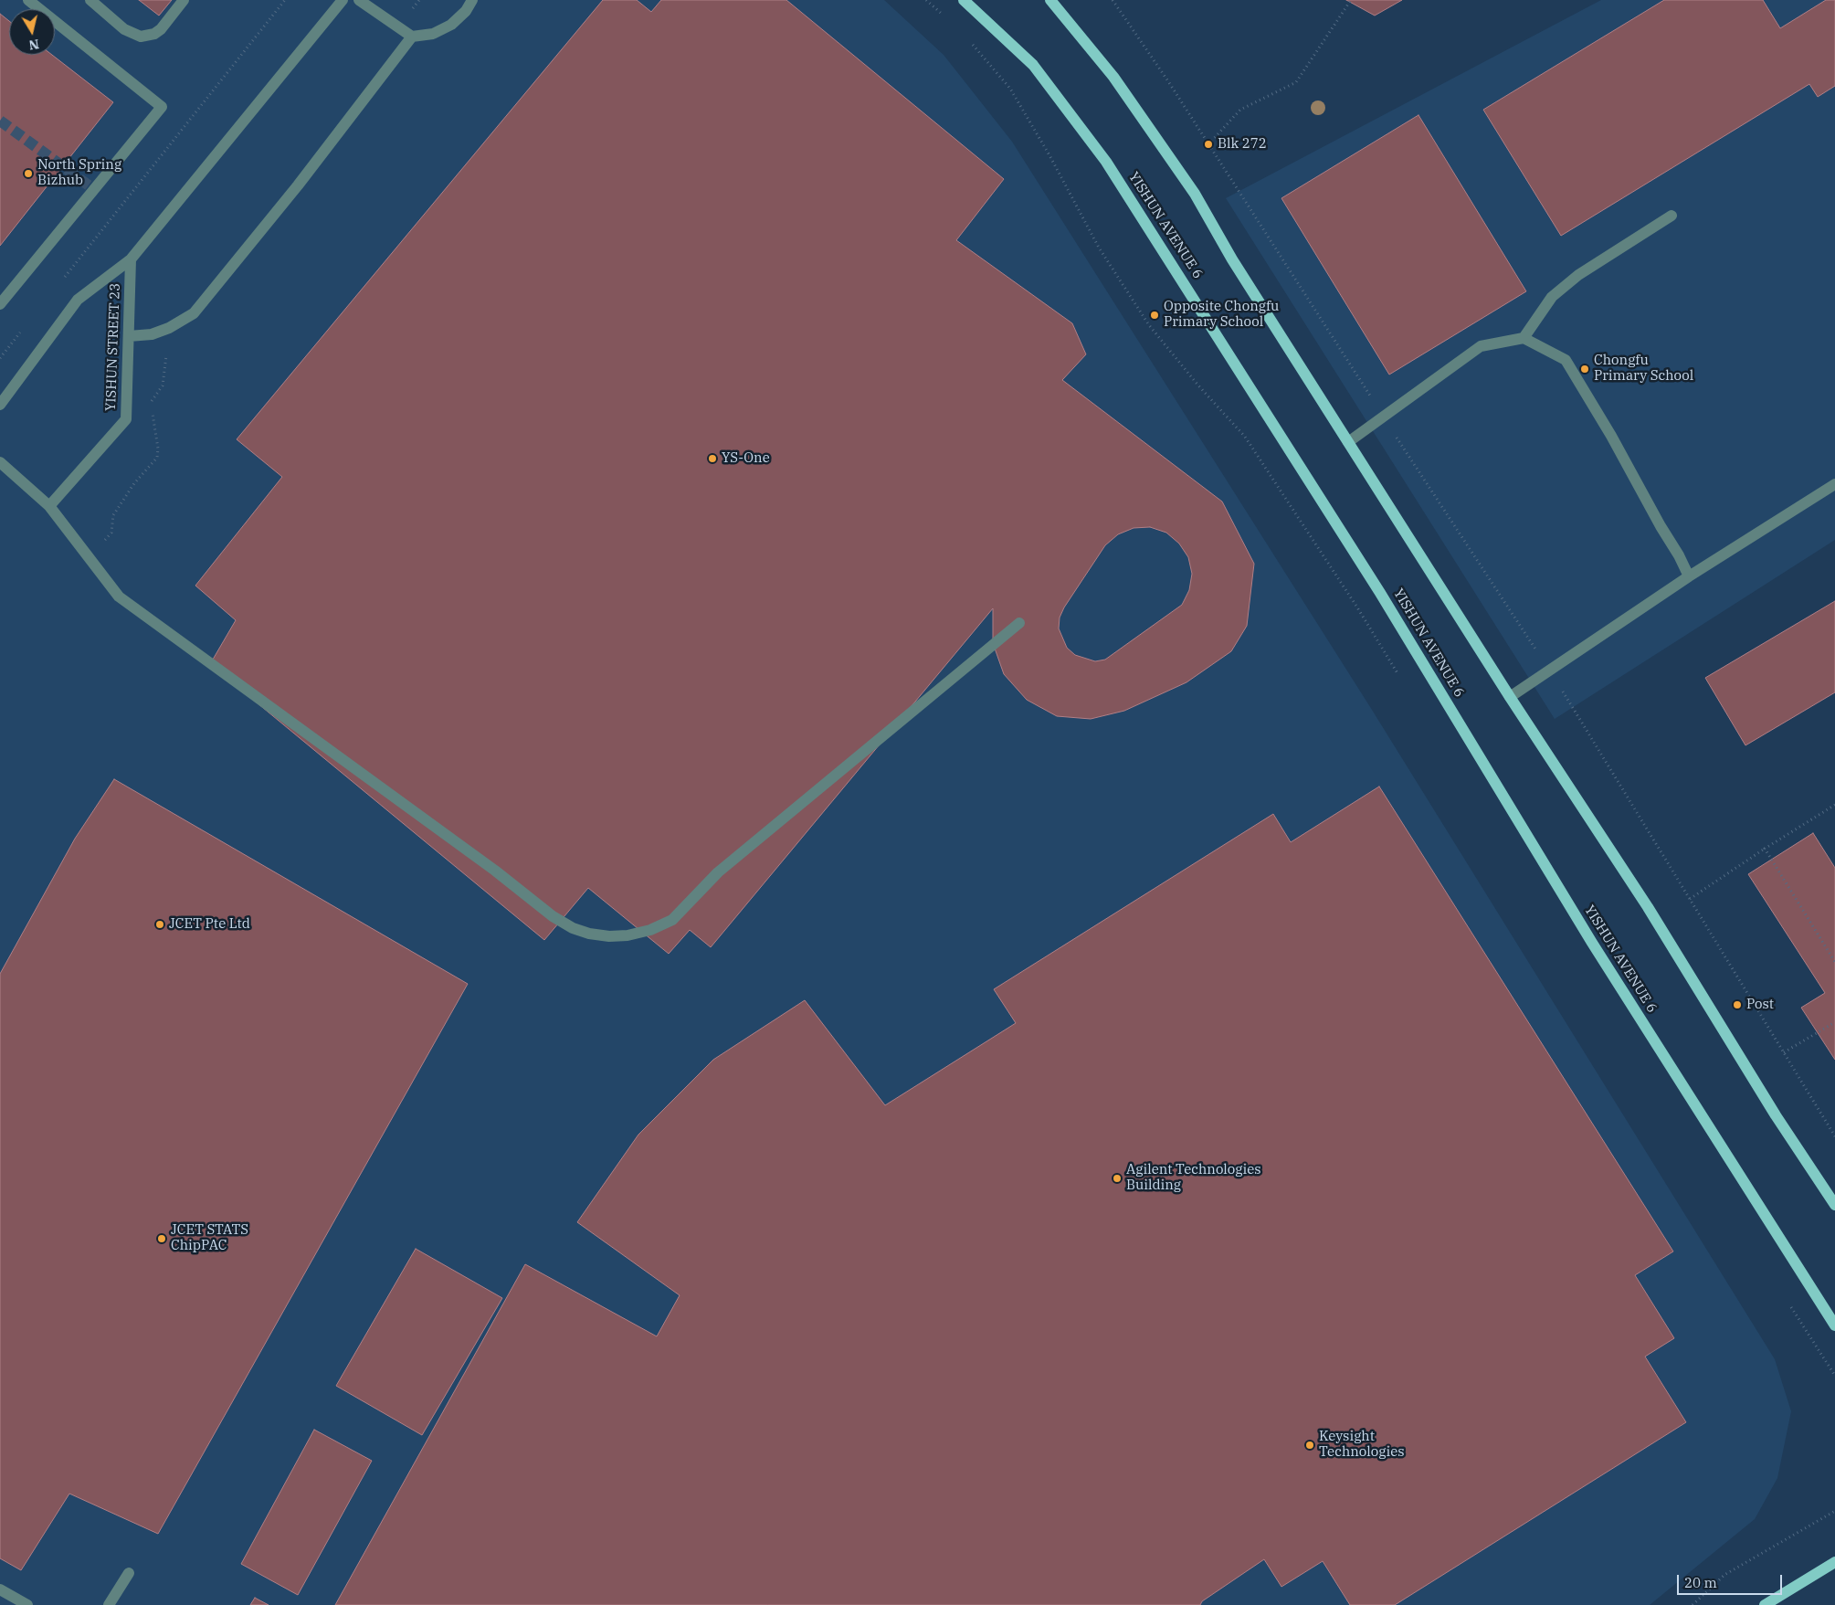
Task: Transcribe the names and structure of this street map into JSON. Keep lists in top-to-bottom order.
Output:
{
  "streets": {
    "main road": ["YISHUN AVENUE 6"],
    "street": ["YISHUN STREET 23"]
  },
  "places": [
    "Blk 272",
    "North Spring Bizhub",
    "Opposite Chongfu Primary School",
    "Chongfu Primary School",
    "YS-One",
    "JCET Pte Ltd",
    "Post",
    "Agilent Technologies Building",
    "JCET STATS ChipPAC",
    "Keysight Technologies"
  ],
  "scale_bar": "20 m",
  "north": "bottom"
}
